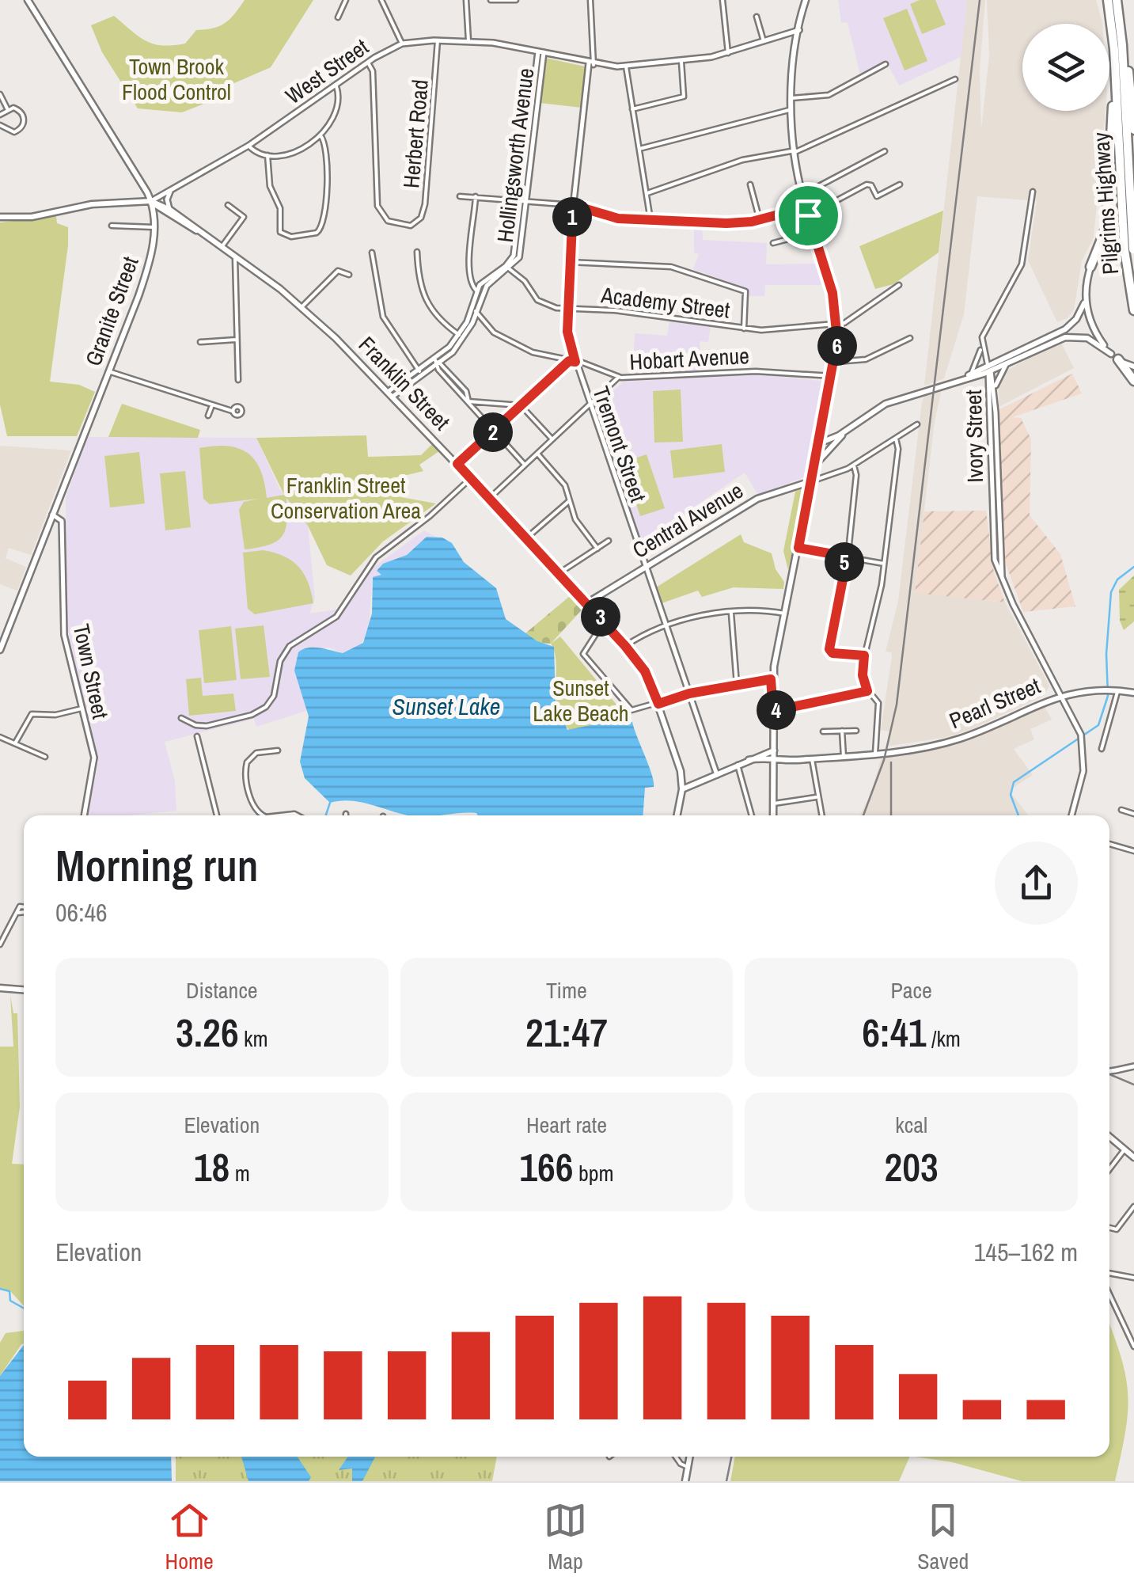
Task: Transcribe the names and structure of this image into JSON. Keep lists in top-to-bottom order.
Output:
{
  "streets": {
    "highway": ["Pilgrims Highway"],
    "main road": [
      "West Street",
      "Granite Street",
      "Franklin Street",
      "Central Avenue",
      "Pearl Street"
    ],
    "street": [
      "Herbert Road",
      "Hollingsworth Avenue",
      "Academy Street",
      "Hobart Avenue",
      "Ivory Street",
      "Tremont Street",
      "Town Street"
    ]
  },
  "crossings": [
    ["West Street", "Herbert Road"],
    ["West Street", "Hollingsworth Avenue"],
    ["West Street", "Granite Street"],
    ["West Street", "Franklin Street"],
    ["West Street", "Tremont Street"],
    ["Hollingsworth Avenue", "Academy Street"],
    ["Hollingsworth Avenue", "Hobart Avenue"],
    ["Hollingsworth Avenue", "Franklin Street"],
    ["Academy Street", "Tremont Street"],
    ["Granite Street", "Franklin Street"],
    ["Granite Street", "Town Street"],
    ["Hobart Avenue", "Tremont Street"],
    ["Franklin Street", "Central Avenue"],
    ["Ivory Street", "Pearl Street"],
    ["Tremont Street", "Central Avenue"]
  ],
  "water": ["Sunset Lake"],
  "parks": ["Town Brook Flood Control", "Franklin Street Conservation Area", "Sunset Lake Beach"],
  "page": {
    "pins": [
      "1",
      "6",
      "2",
      "5",
      "3",
      "4"
    ],
    "heading": ["Morning run", "06:46"],
    "stats": [
      ["Distance", "3.26 km"],
      ["Time", "21:47"],
      ["Pace", "6:41 /km"],
      ["Elevation", "18 m"],
      ["Heart rate", "166 bpm"],
      ["kcal", "203"]
    ],
    "chart": ["Elevation", "145–162 m"],
    "tabs": ["Home", "Map", "Saved"]
  }
}
